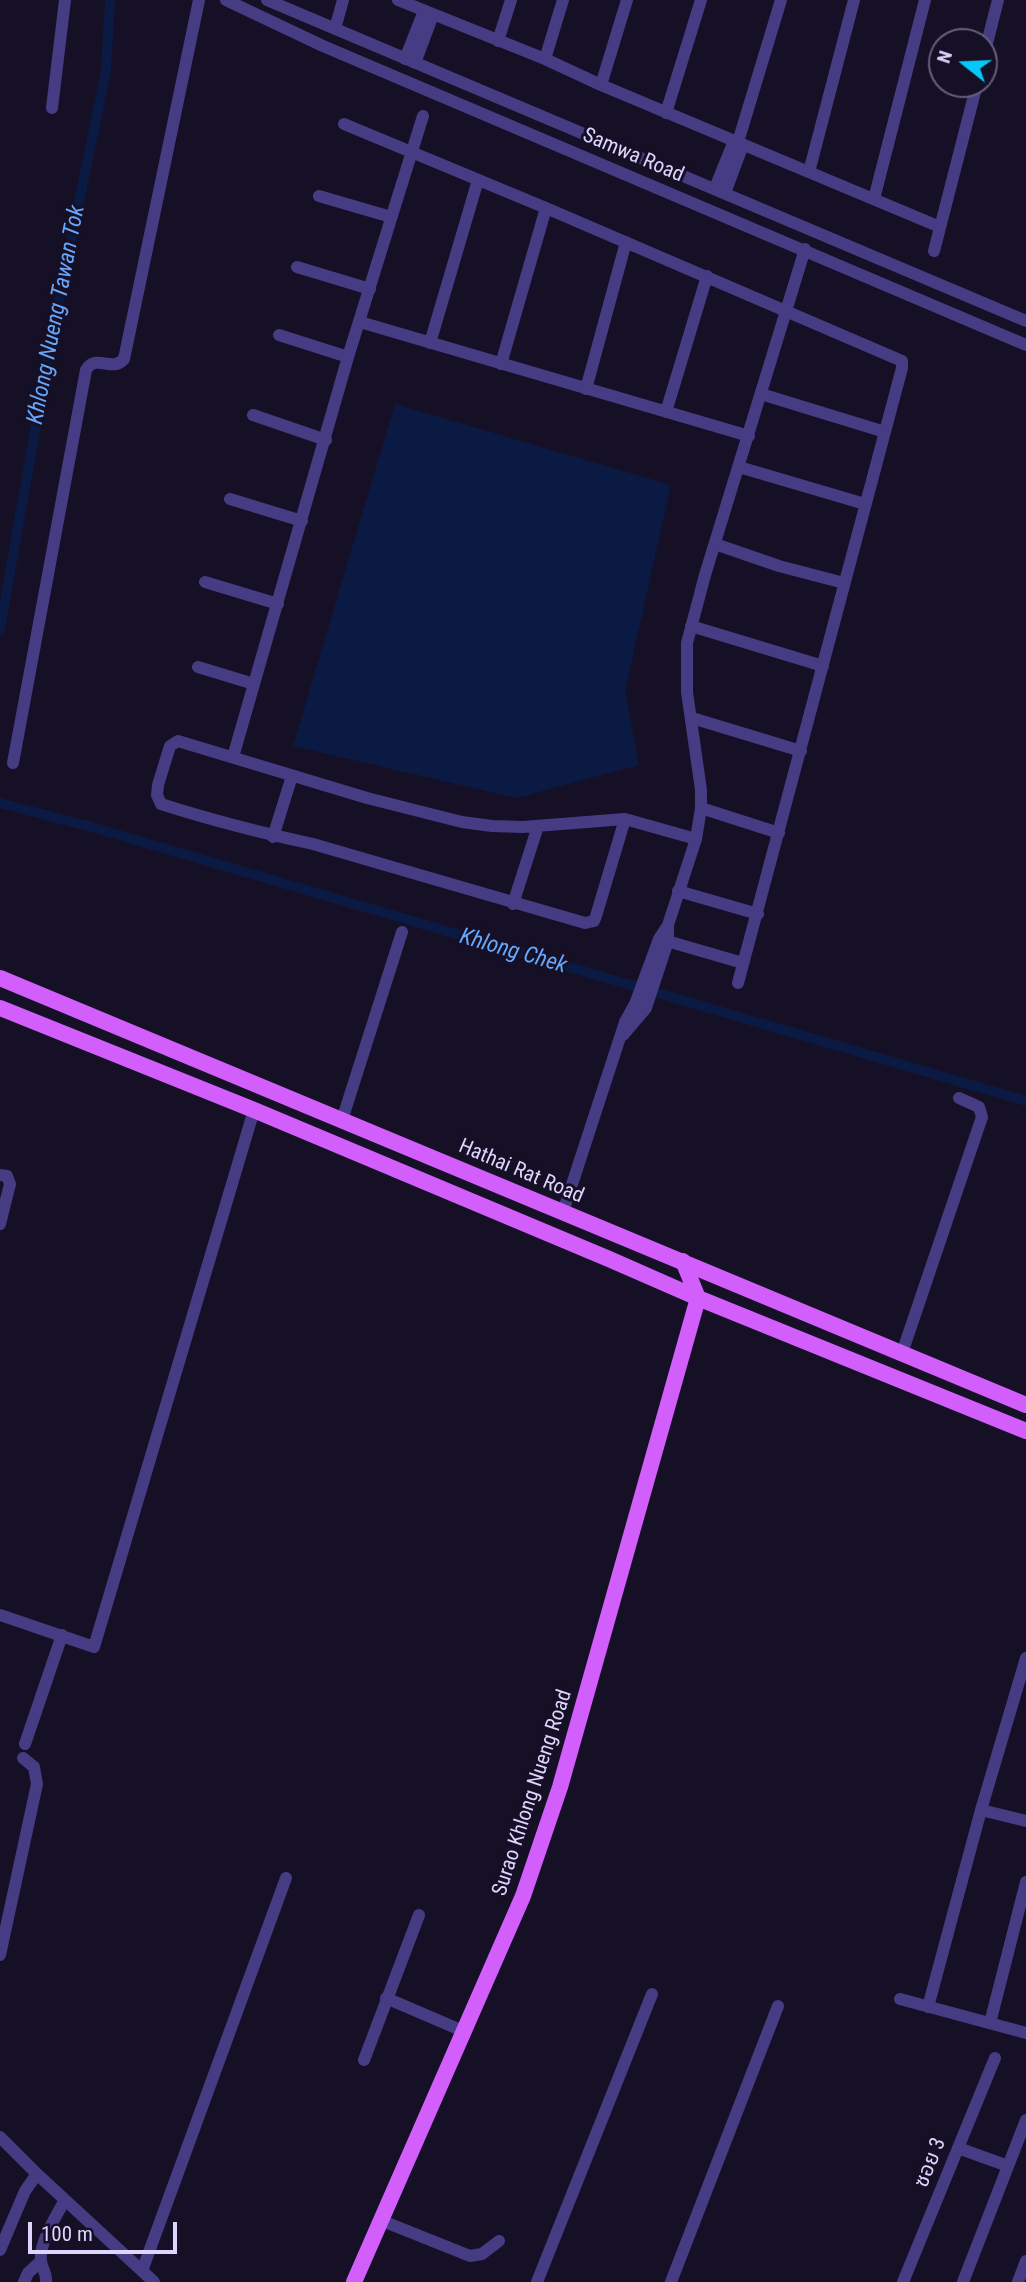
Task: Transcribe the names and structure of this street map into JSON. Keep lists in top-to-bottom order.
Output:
{
  "streets": {
    "main road": ["Hathai Rat Road", "Surao Khlong Nueng Road"],
    "street": ["Samwa Road", "ซอย 3"]
  },
  "water": ["Khlong Nueng Tawan Tok", "Khlong Chek"],
  "scale_bar": "100 m",
  "north": "left"
}
